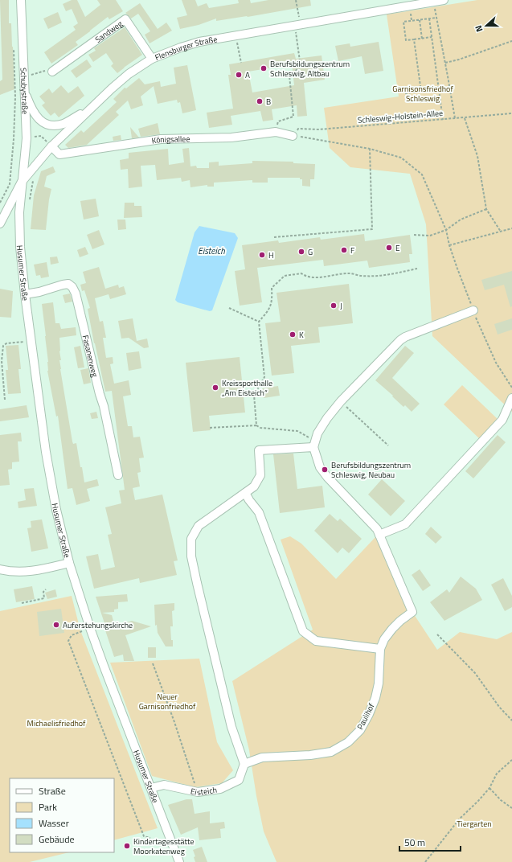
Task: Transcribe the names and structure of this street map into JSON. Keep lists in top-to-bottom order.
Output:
{
  "streets": {
    "street": [
      "Sandweg",
      "Flensburger Straße",
      "Schubystraße",
      "Königsallee",
      "Husumer Straße",
      "Fasanenweg",
      "Paulihof",
      "Eisteich"
    ],
    "path": ["Schleswig-Holstein-Allee"]
  },
  "crossings": [
    ["Sandweg", "Flensburger Straße"],
    ["Flensburger Straße", "Schubystraße"],
    ["Flensburger Straße", "Königsallee"],
    ["Flensburger Straße", "Husumer Straße"],
    ["Schubystraße", "Husumer Straße"],
    ["Schleswig-Holstein-Allee", "Königsallee"],
    ["Husumer Straße", "Fasanenweg"],
    ["Husumer Straße", "Eisteich"],
    ["Paulihof", "Eisteich"]
  ],
  "water": ["Eisteich"],
  "parks": [
    "Garnisonsfriedhof Schleswig",
    "Neuer Garnisonfriedhof",
    "Michaelisfriedhof",
    "Tiergarten"
  ],
  "places": [
    "Berufsbildungszentrum Schleswig, Altbau",
    "A",
    "B",
    "E",
    "F",
    "G",
    "H",
    "J",
    "K",
    "Kreissporthalle „Am Eisteich“",
    "Berufsbildungszentrum Schleswig, Neubau",
    "Auferstehungskirche",
    "Kindertagesstätte Moorkatenweg"
  ],
  "legend": [
    "Straße",
    "Park",
    "Wasser",
    "Gebäude"
  ],
  "scale_bar": "50 m",
  "north": "left"
}
